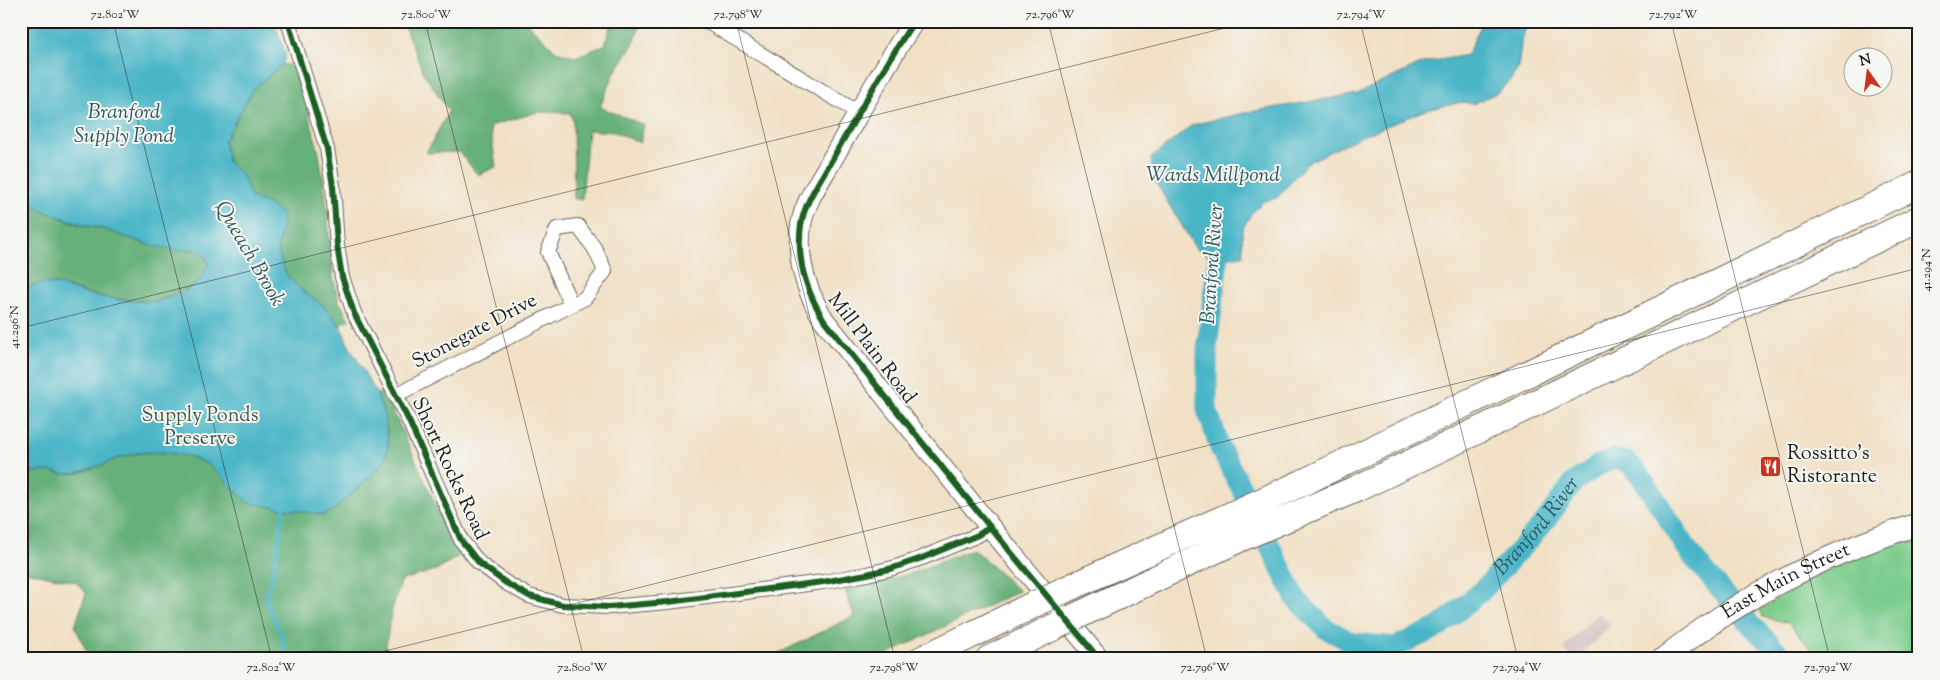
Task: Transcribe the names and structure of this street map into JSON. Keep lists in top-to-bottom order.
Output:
{
  "streets": {
    "main road": ["East Main Street"],
    "street": ["Stonegate Drive", "Mill Plain Road", "Short Rocks Road"]
  },
  "crossings": [
    ["Stonegate Drive", "Short Rocks Road"],
    ["Mill Plain Road", "Short Rocks Road"]
  ],
  "water": [
    "Branford Supply Pond",
    "Wards Millpond",
    "Queach Brook",
    "Branford River"
  ],
  "parks": ["Supply Ponds Preserve"],
  "places": {
    "restaurant": ["Rossitto's Ristorante"]
  },
  "north": "top",
  "coordinates": [
    "72.802°W",
    "72.800°W",
    "72.798°W",
    "72.796°W",
    "72.794°W",
    "72.792°W",
    "41.294°N",
    "41.296°N"
  ]
}
